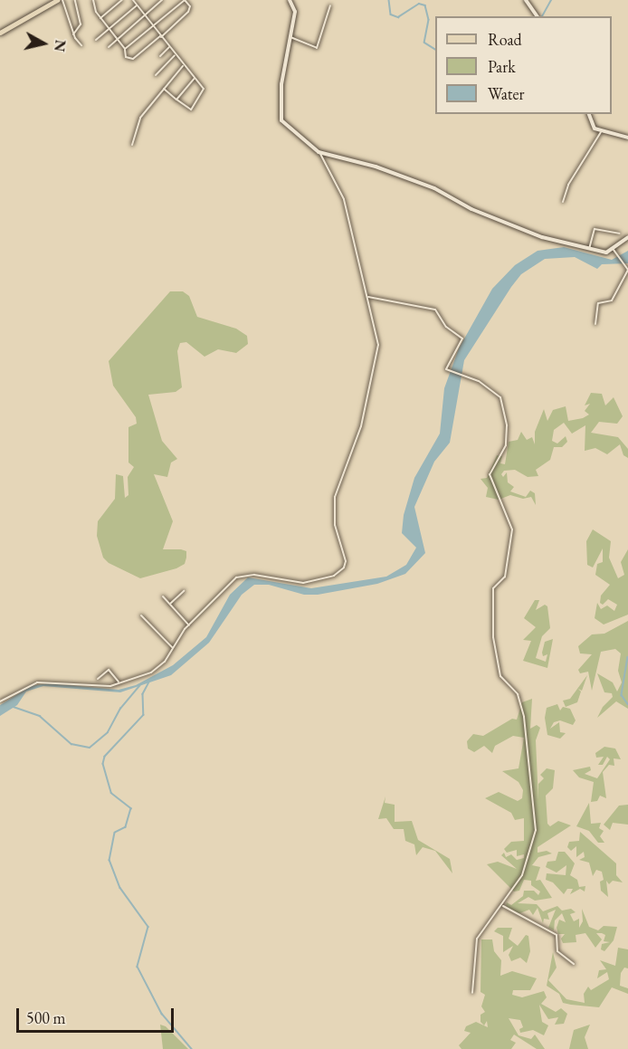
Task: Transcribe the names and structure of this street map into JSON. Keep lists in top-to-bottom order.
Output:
{
  "legend": ["Road", "Park", "Water"],
  "scale_bar": "500 m",
  "north": "right"
}
